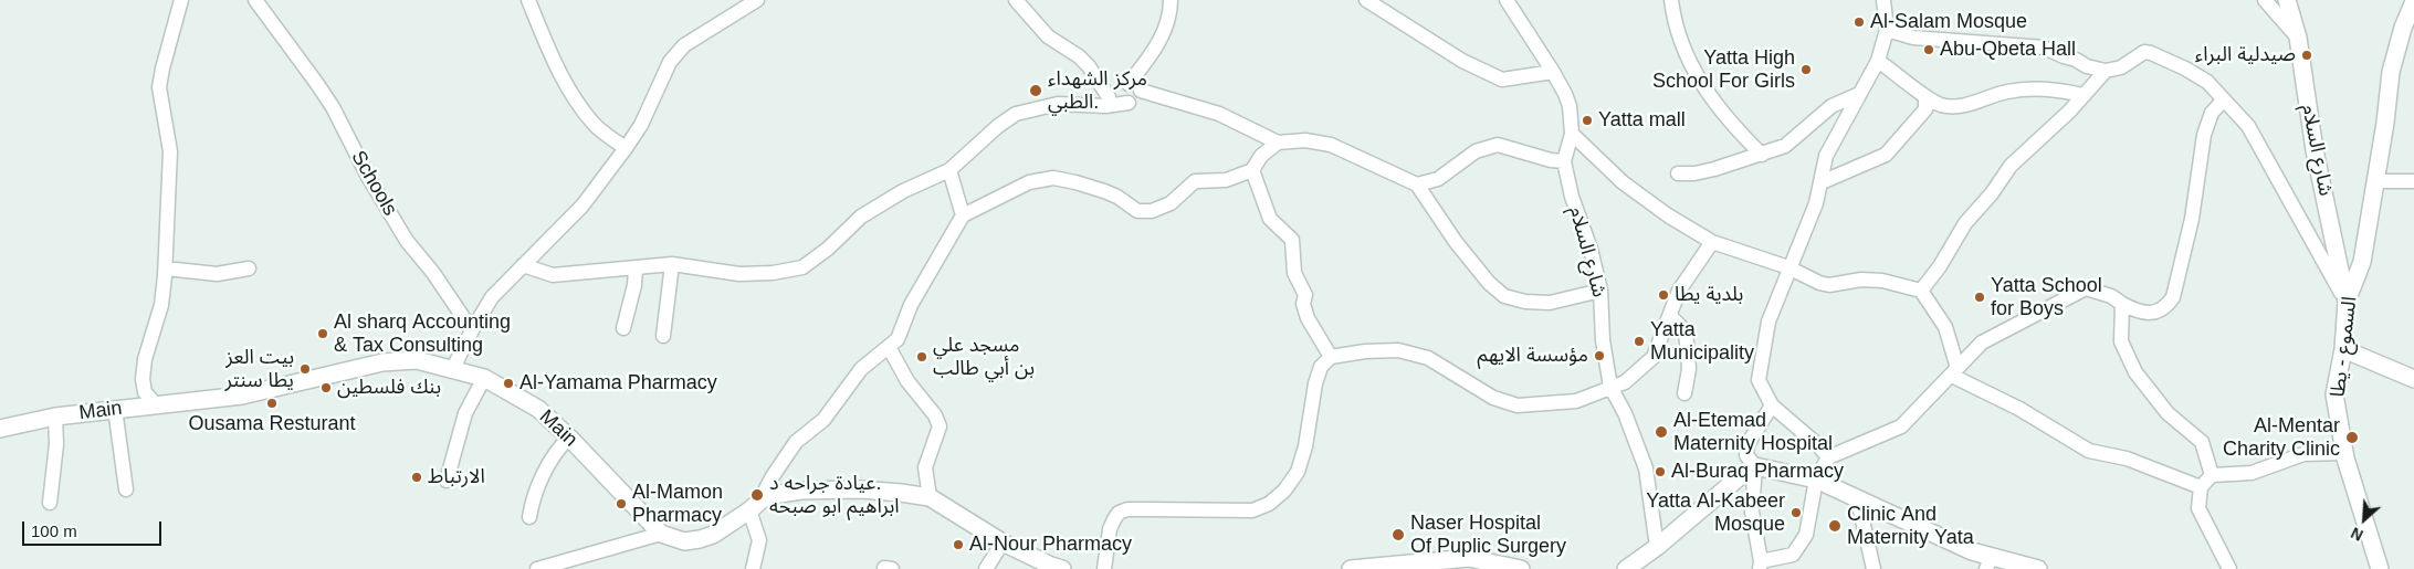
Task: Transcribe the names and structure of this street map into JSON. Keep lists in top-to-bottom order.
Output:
{
  "streets": {
    "main road": ["شارع السلام", "السموع - يطا", "Main"],
    "street": ["Schools"]
  },
  "crossings": [
    ["شارع السلام", "السموع - يطا"]
  ],
  "places": [
    "Al-Salam Mosque",
    "Abu-Qbeta Hall",
    "صيدلية البراء",
    "Yatta High School For Girls",
    "مركز الشهداء الطبي.",
    "Yatta mall",
    "بلدية يطا",
    "Yatta School for Boys",
    "Al sharq Accounting & Tax Consulting",
    "Yatta Municipality",
    "مؤسسة الايهم",
    "مسجد علي بن أبي طالب",
    "بيت العز يطا سنتر",
    "Al-Yamama Pharmacy",
    "بنك فلسطين",
    "Ousama Resturant",
    "Al-Etemad Maternity Hospital",
    "Al-Mentar Charity Clinic",
    "Al-Buraq Pharmacy",
    "الارتباط",
    "عيادة جراحه د. ابراهيم ابو صبحه",
    "Al-Mamon Pharmacy",
    "Yatta Al-Kabeer Mosque",
    "Clinic And Maternity Yata",
    "Naser Hospital Of Puplic Surgery",
    "Al-Nour Pharmacy"
  ],
  "scale_bar": "100 m",
  "north": "bottom left"
}
